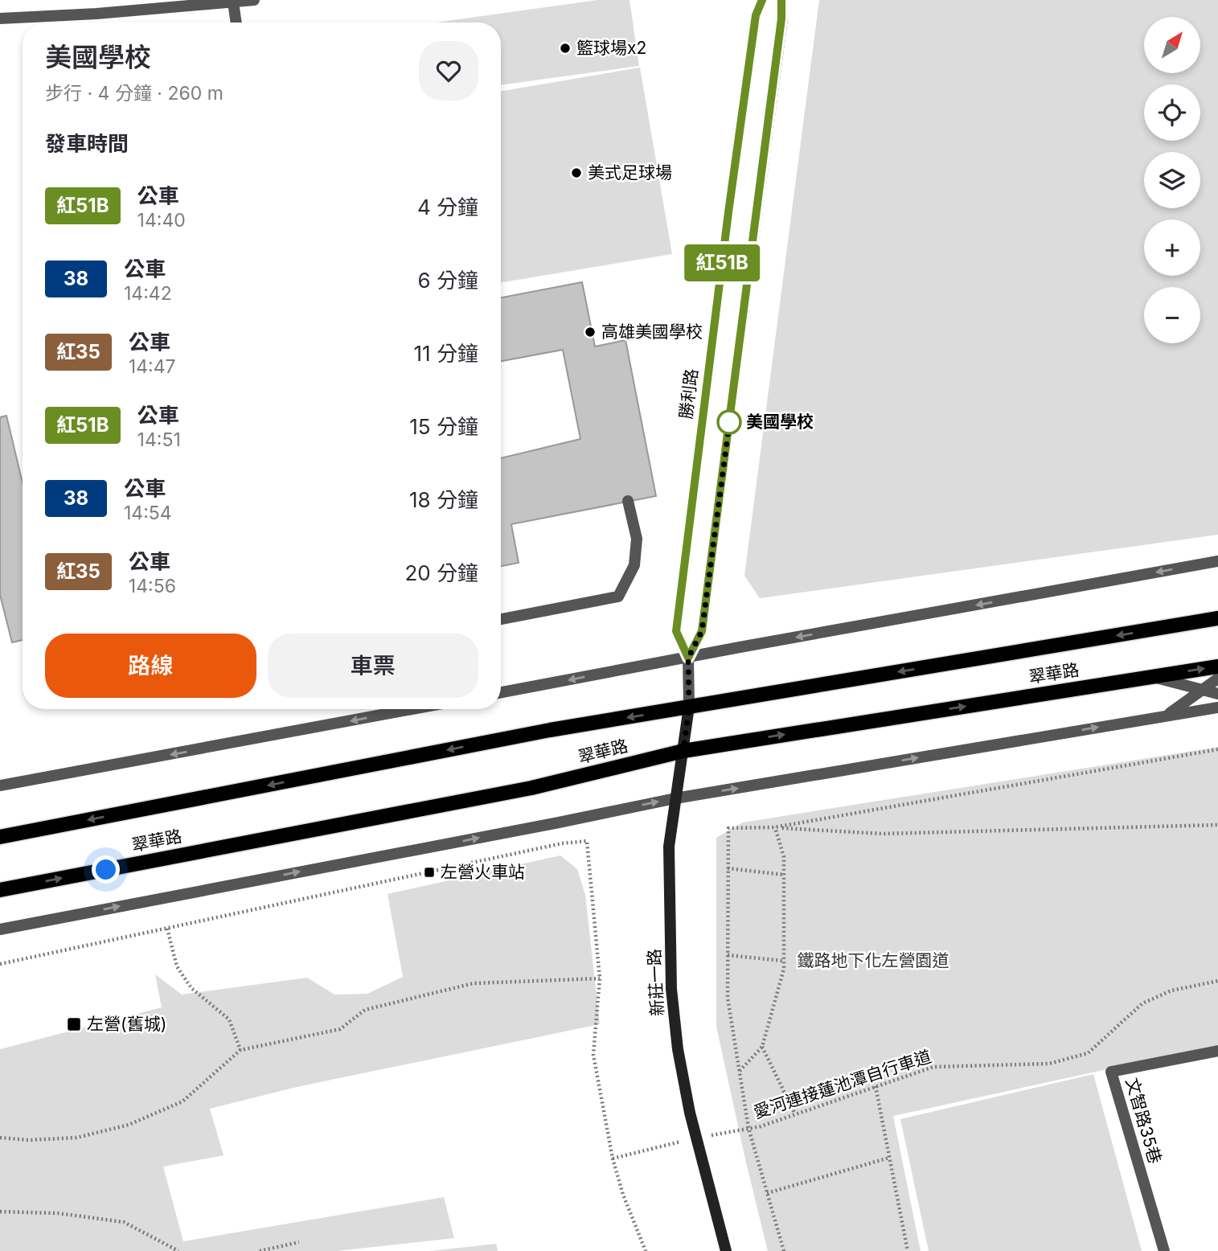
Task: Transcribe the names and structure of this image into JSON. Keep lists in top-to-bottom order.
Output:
{
  "streets": {
    "main road": ["翠華路"],
    "street": ["勝利路", "新莊一路", "文智路35巷"],
    "path": ["愛河連接蓮池潭自行車道"]
  },
  "crossings": [
    ["勝利路", "翠華路"],
    ["勝利路", "新莊一路"],
    ["翠華路", "新莊一路"]
  ],
  "parks": ["鐵路地下化左營園道"],
  "places": {
    "other": [
      "籃球場x2",
      "美式足球場",
      "高雄美國學校",
      "美國學校"
    ],
    "transit": ["左營火車站", "左營(舊城)"]
  },
  "lines": ["bus line 紅51B"],
  "north": "top right",
  "page": {
    "on_map": "紅51B",
    "map_buttons": ["+", "−"],
    "heading": [
      ["美國學校", "步行 · 4 分鐘 · 260 m"],
      "發車時間"
    ],
    "list": [
      {
        "mark": "紅51B",
        "name": "公車",
        "note": "14:40",
        "value": "4 分鐘"
      },
      {
        "mark": "38",
        "name": "公車",
        "note": "14:42",
        "value": "6 分鐘"
      },
      {
        "mark": "紅35",
        "name": "公車",
        "note": "14:47",
        "value": "11 分鐘"
      },
      {
        "mark": "紅51B",
        "name": "公車",
        "note": "14:51",
        "value": "15 分鐘"
      },
      {
        "mark": "38",
        "name": "公車",
        "note": "14:54",
        "value": "18 分鐘"
      },
      {
        "mark": "紅35",
        "name": "公車",
        "note": "14:56",
        "value": "20 分鐘"
      }
    ],
    "buttons": ["路線", "車票"]
  }
}
